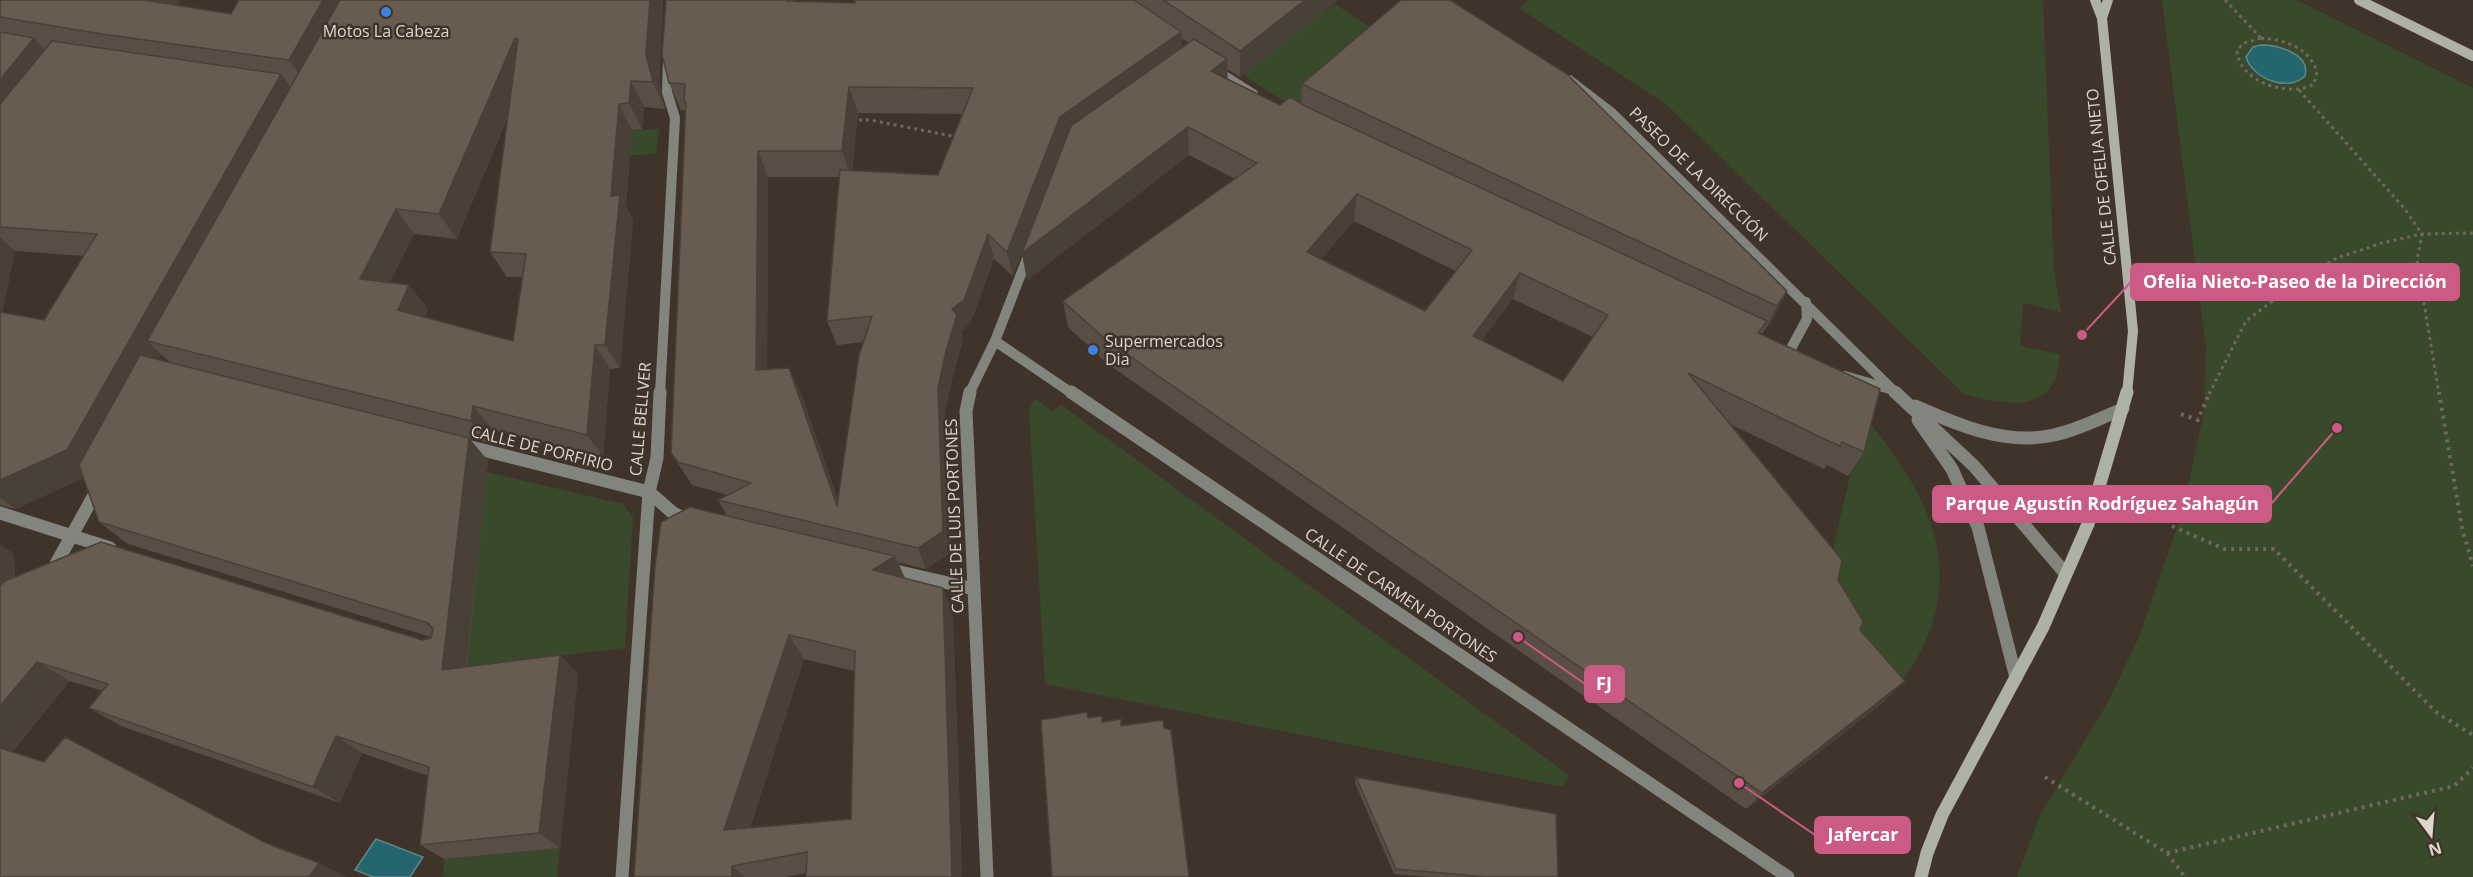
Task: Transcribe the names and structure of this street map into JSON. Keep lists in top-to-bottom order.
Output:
{
  "streets": {
    "street": [
      "PASEO DE LA DIRECCIÓN",
      "CALLE DE OFELIA NIETO",
      "CALLE BELLVER",
      "CALLE DE PORFIRIO",
      "CALLE DE LUIS PORTONES",
      "CALLE DE CARMEN PORTONES"
    ]
  },
  "crossings": [
    ["PASEO DE LA DIRECCIÓN", "CALLE DE OFELIA NIETO"],
    ["CALLE BELLVER", "CALLE DE PORFIRIO"],
    ["CALLE DE LUIS PORTONES", "CALLE DE CARMEN PORTONES"]
  ],
  "places": [
    "Motos La Cabeza",
    "Ofelia Nieto-Paseo de la Dirección",
    "Supermercados Dia",
    "Parque Agustín Rodríguez Sahagún",
    "FJ",
    "Jafercar"
  ],
  "north": "bottom"
}
